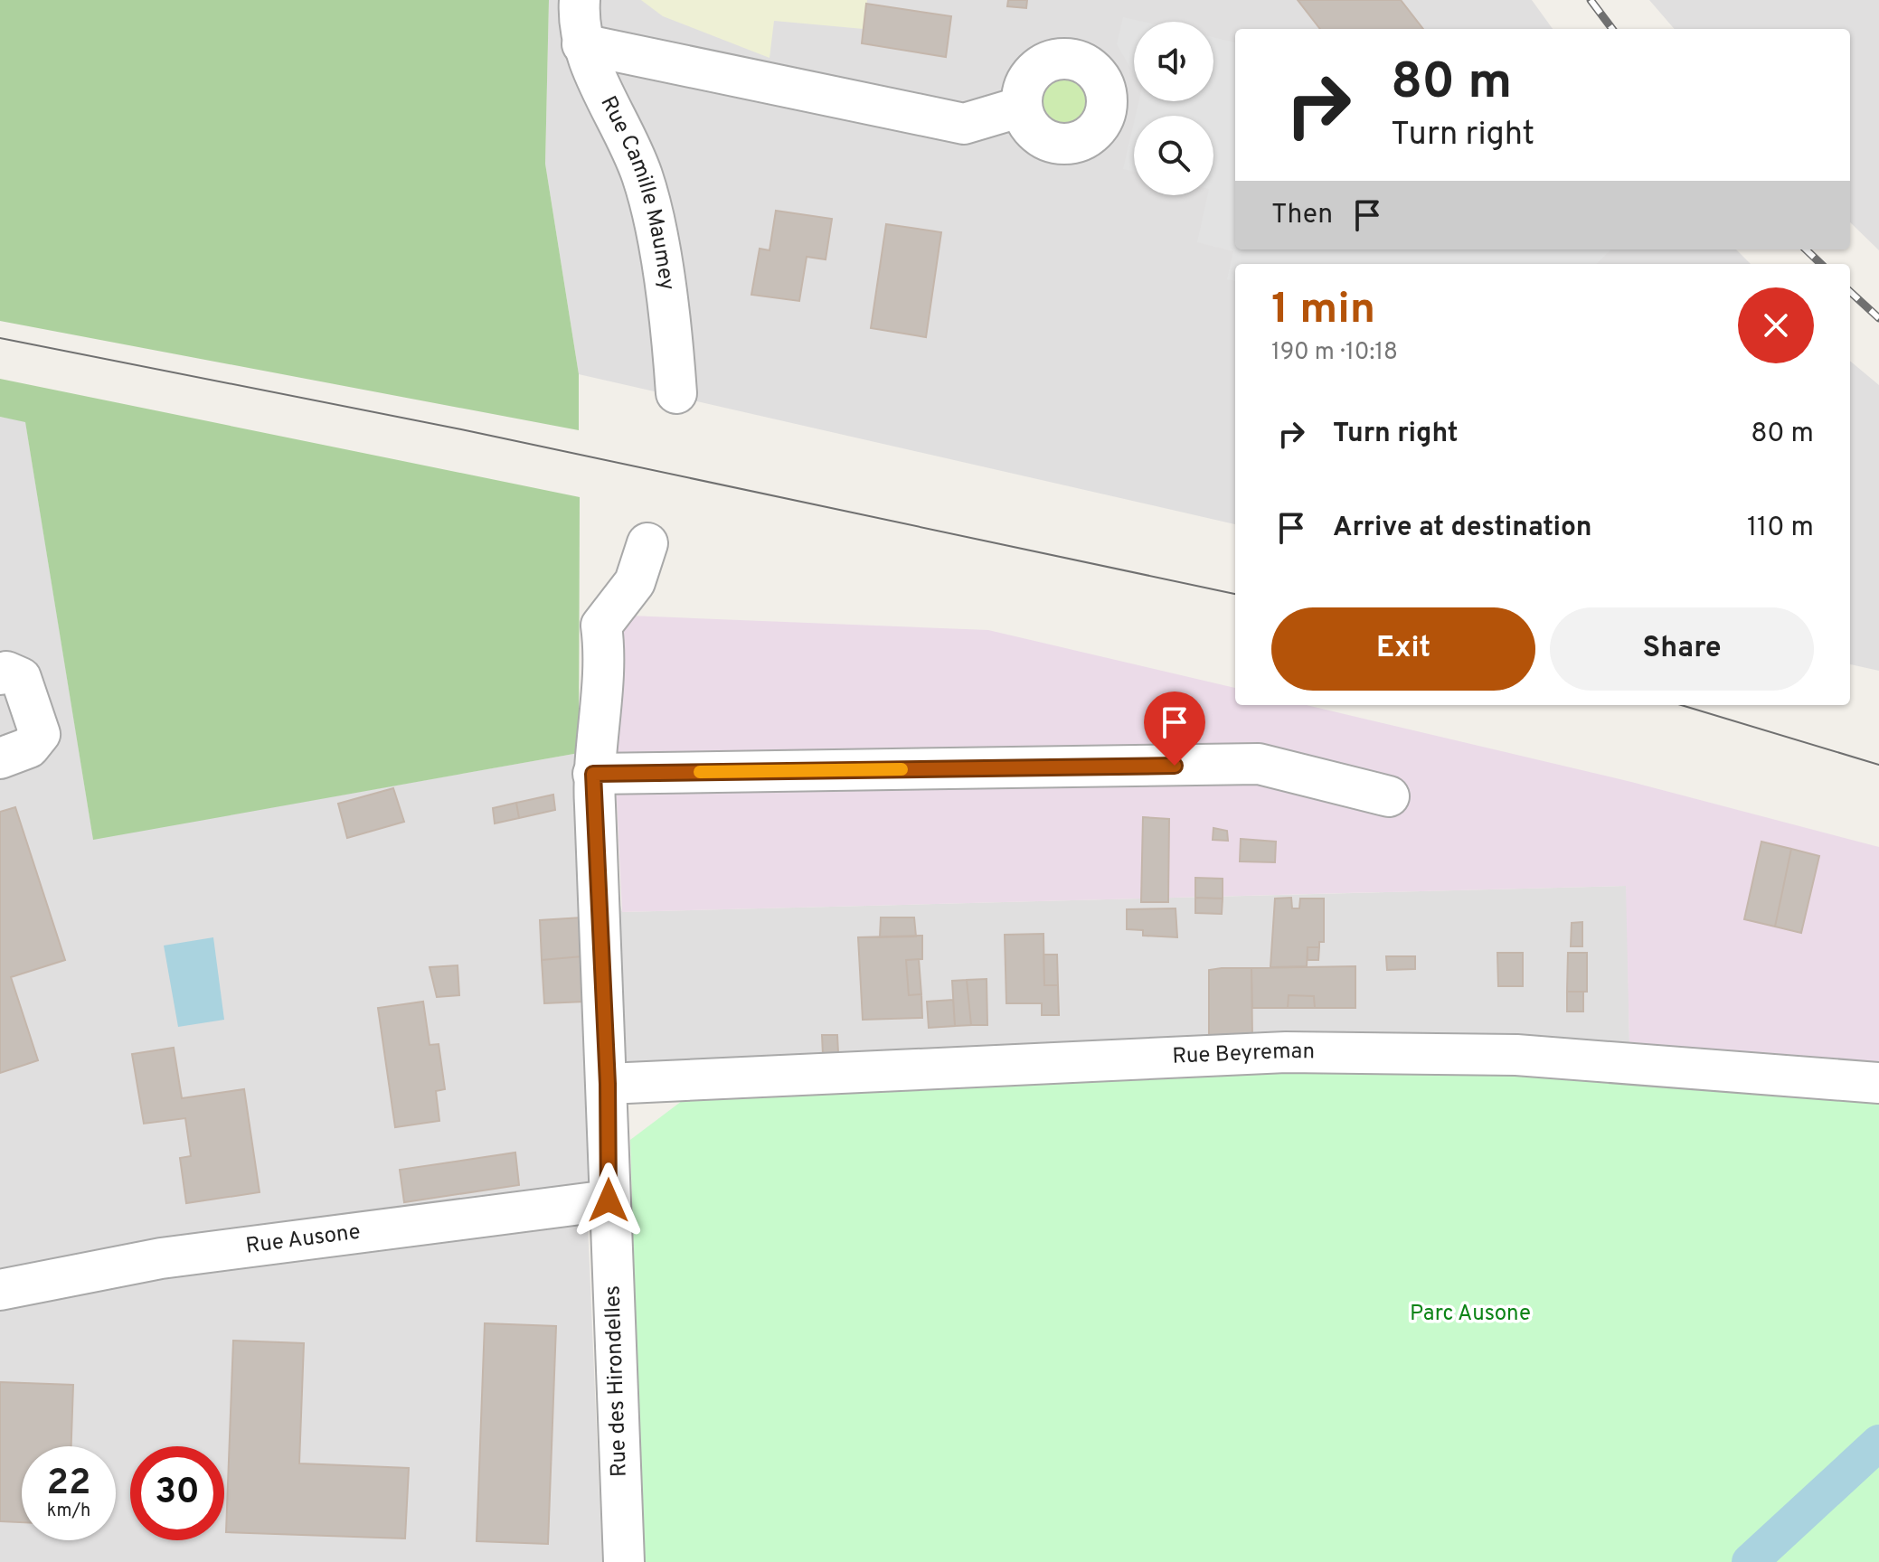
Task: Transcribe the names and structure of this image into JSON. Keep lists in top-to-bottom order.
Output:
{
  "streets": {
    "street": [
      "Rue Camille Maumey",
      "Rue Beyreman",
      "Rue Ausone",
      "Rue des Hirondelles"
    ]
  },
  "crossings": [
    ["Rue Ausone", "Rue des Hirondelles"]
  ],
  "parks": ["Parc Ausone"],
  "page": {
    "turn": ["80 m", "Turn right"],
    "then": "Then",
    "heading": ["1 min", "190 m · 10:18"],
    "list": [
      {
        "name": "Turn right",
        "value": "80 m"
      },
      {
        "name": "Arrive at destination",
        "value": "110 m"
      }
    ],
    "buttons": ["Exit", "Share"],
    "speed": "22 km/h",
    "limit": "30"
  }
}
